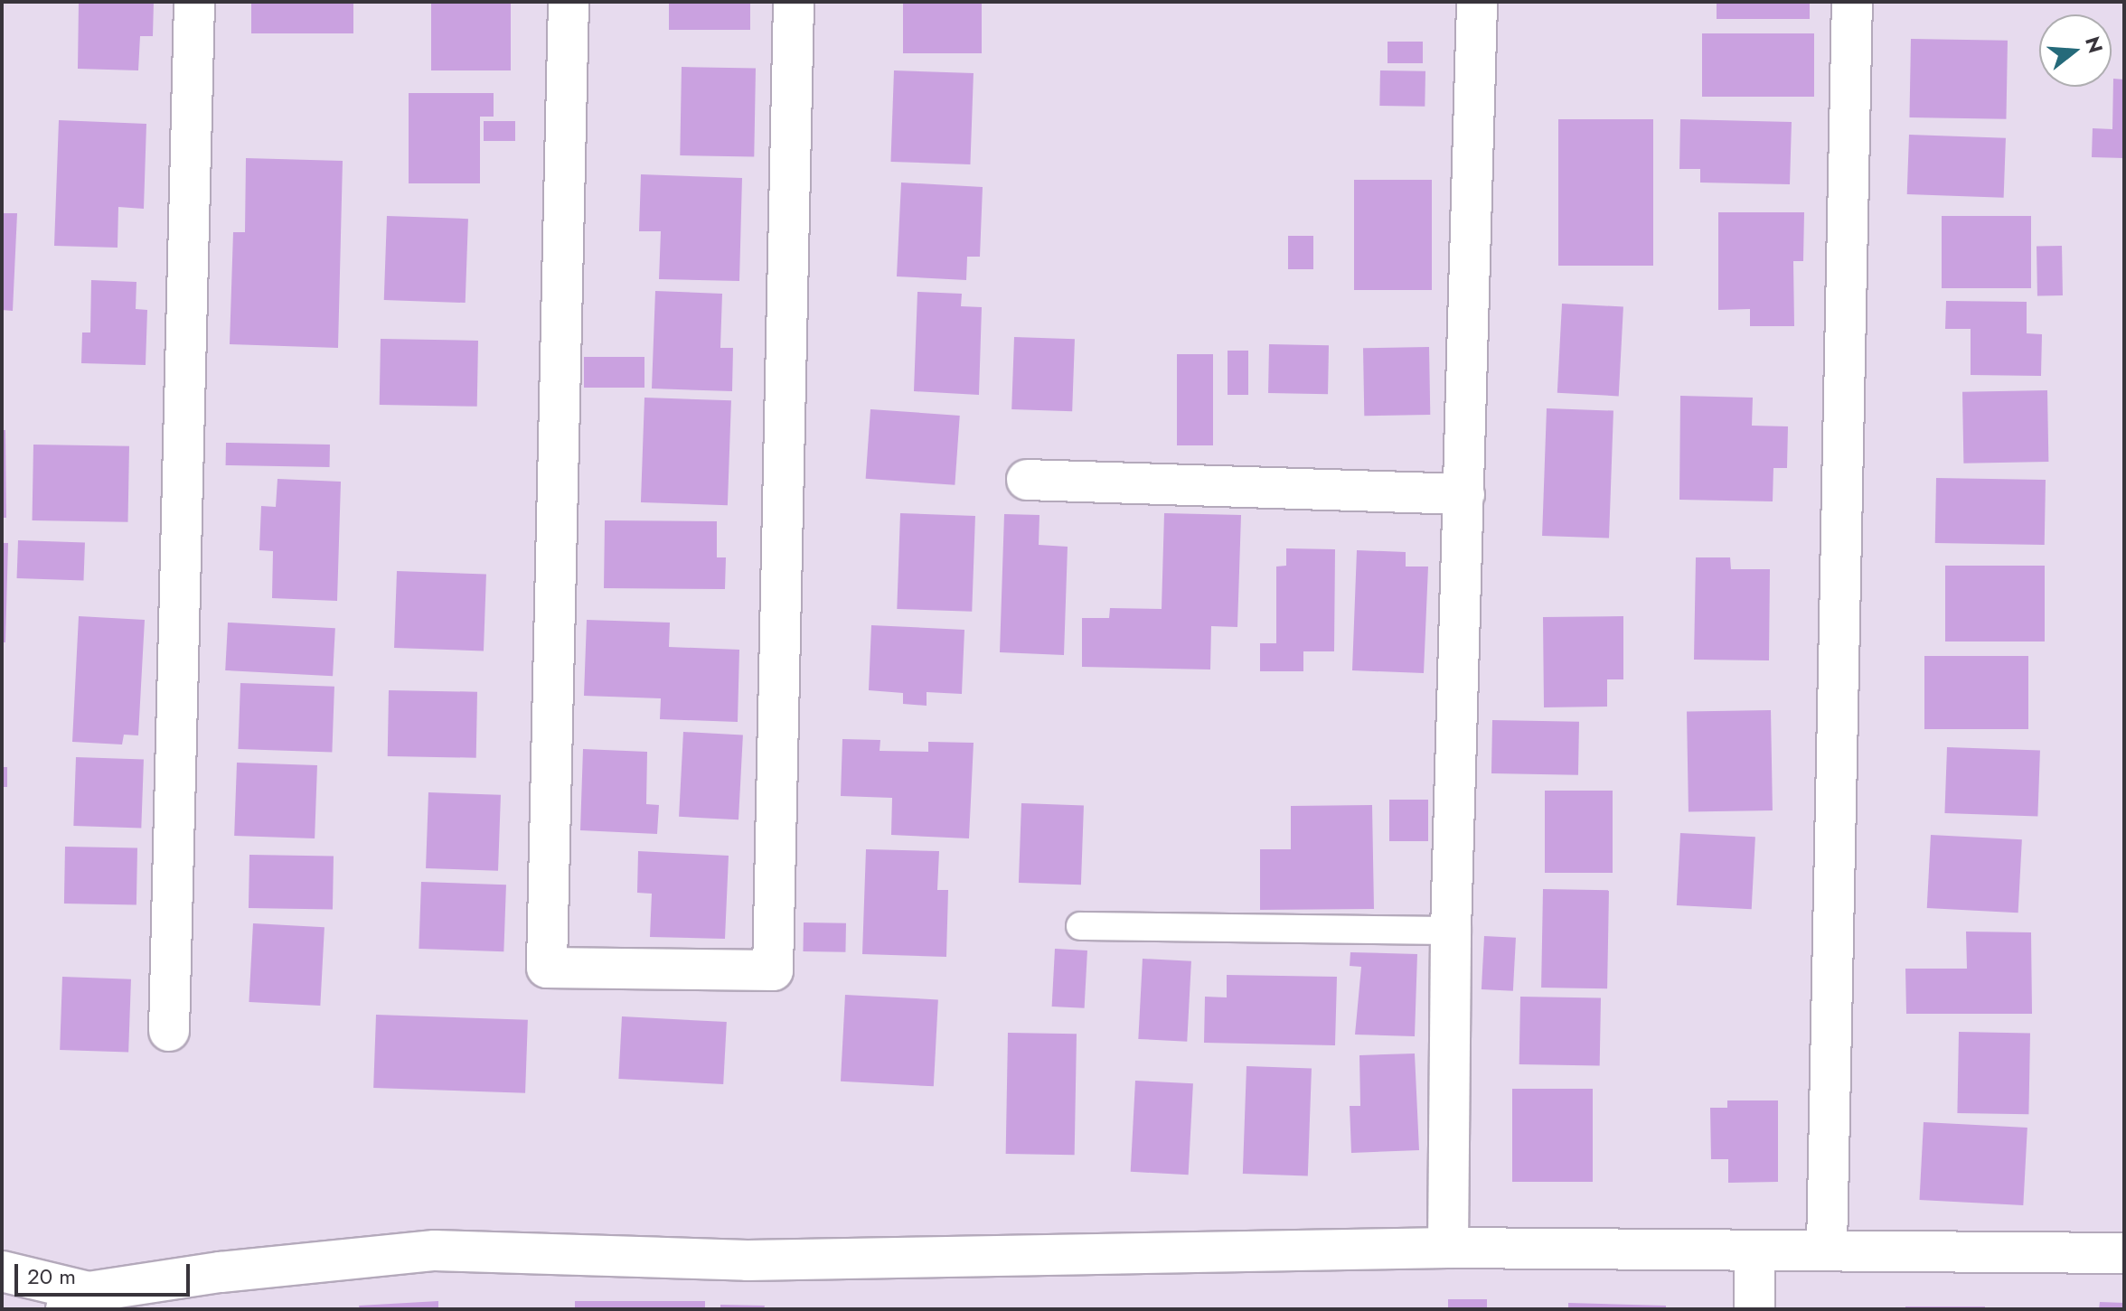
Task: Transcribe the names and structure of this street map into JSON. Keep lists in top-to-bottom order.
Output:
{
  "scale_bar": "20 m",
  "north": "right"
}
